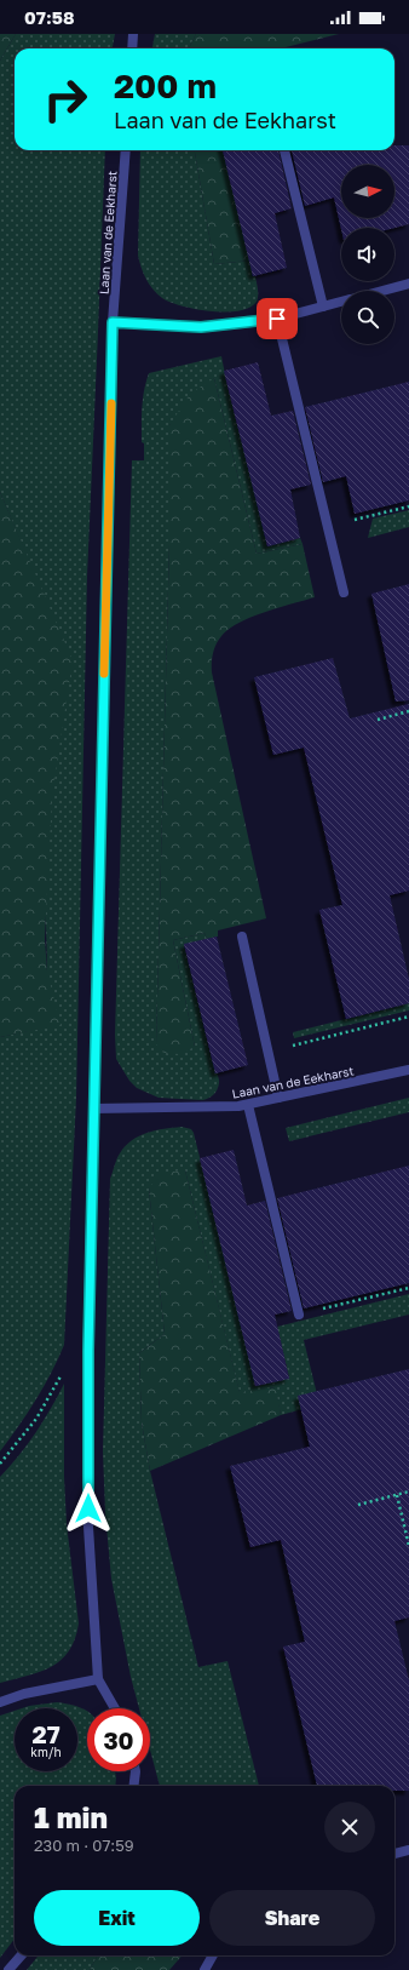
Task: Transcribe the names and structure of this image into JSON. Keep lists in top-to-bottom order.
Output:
{
  "streets": {
    "street": ["Laan van de Eekharst"]
  },
  "north": "right",
  "page": {
    "status": "07:58",
    "turn": ["200 m", "Laan van de Eekharst"],
    "speed": "27 km/h",
    "limit": "30",
    "heading": ["1 min", "230 m · 07:59"],
    "buttons": ["Exit", "Share"]
  }
}
